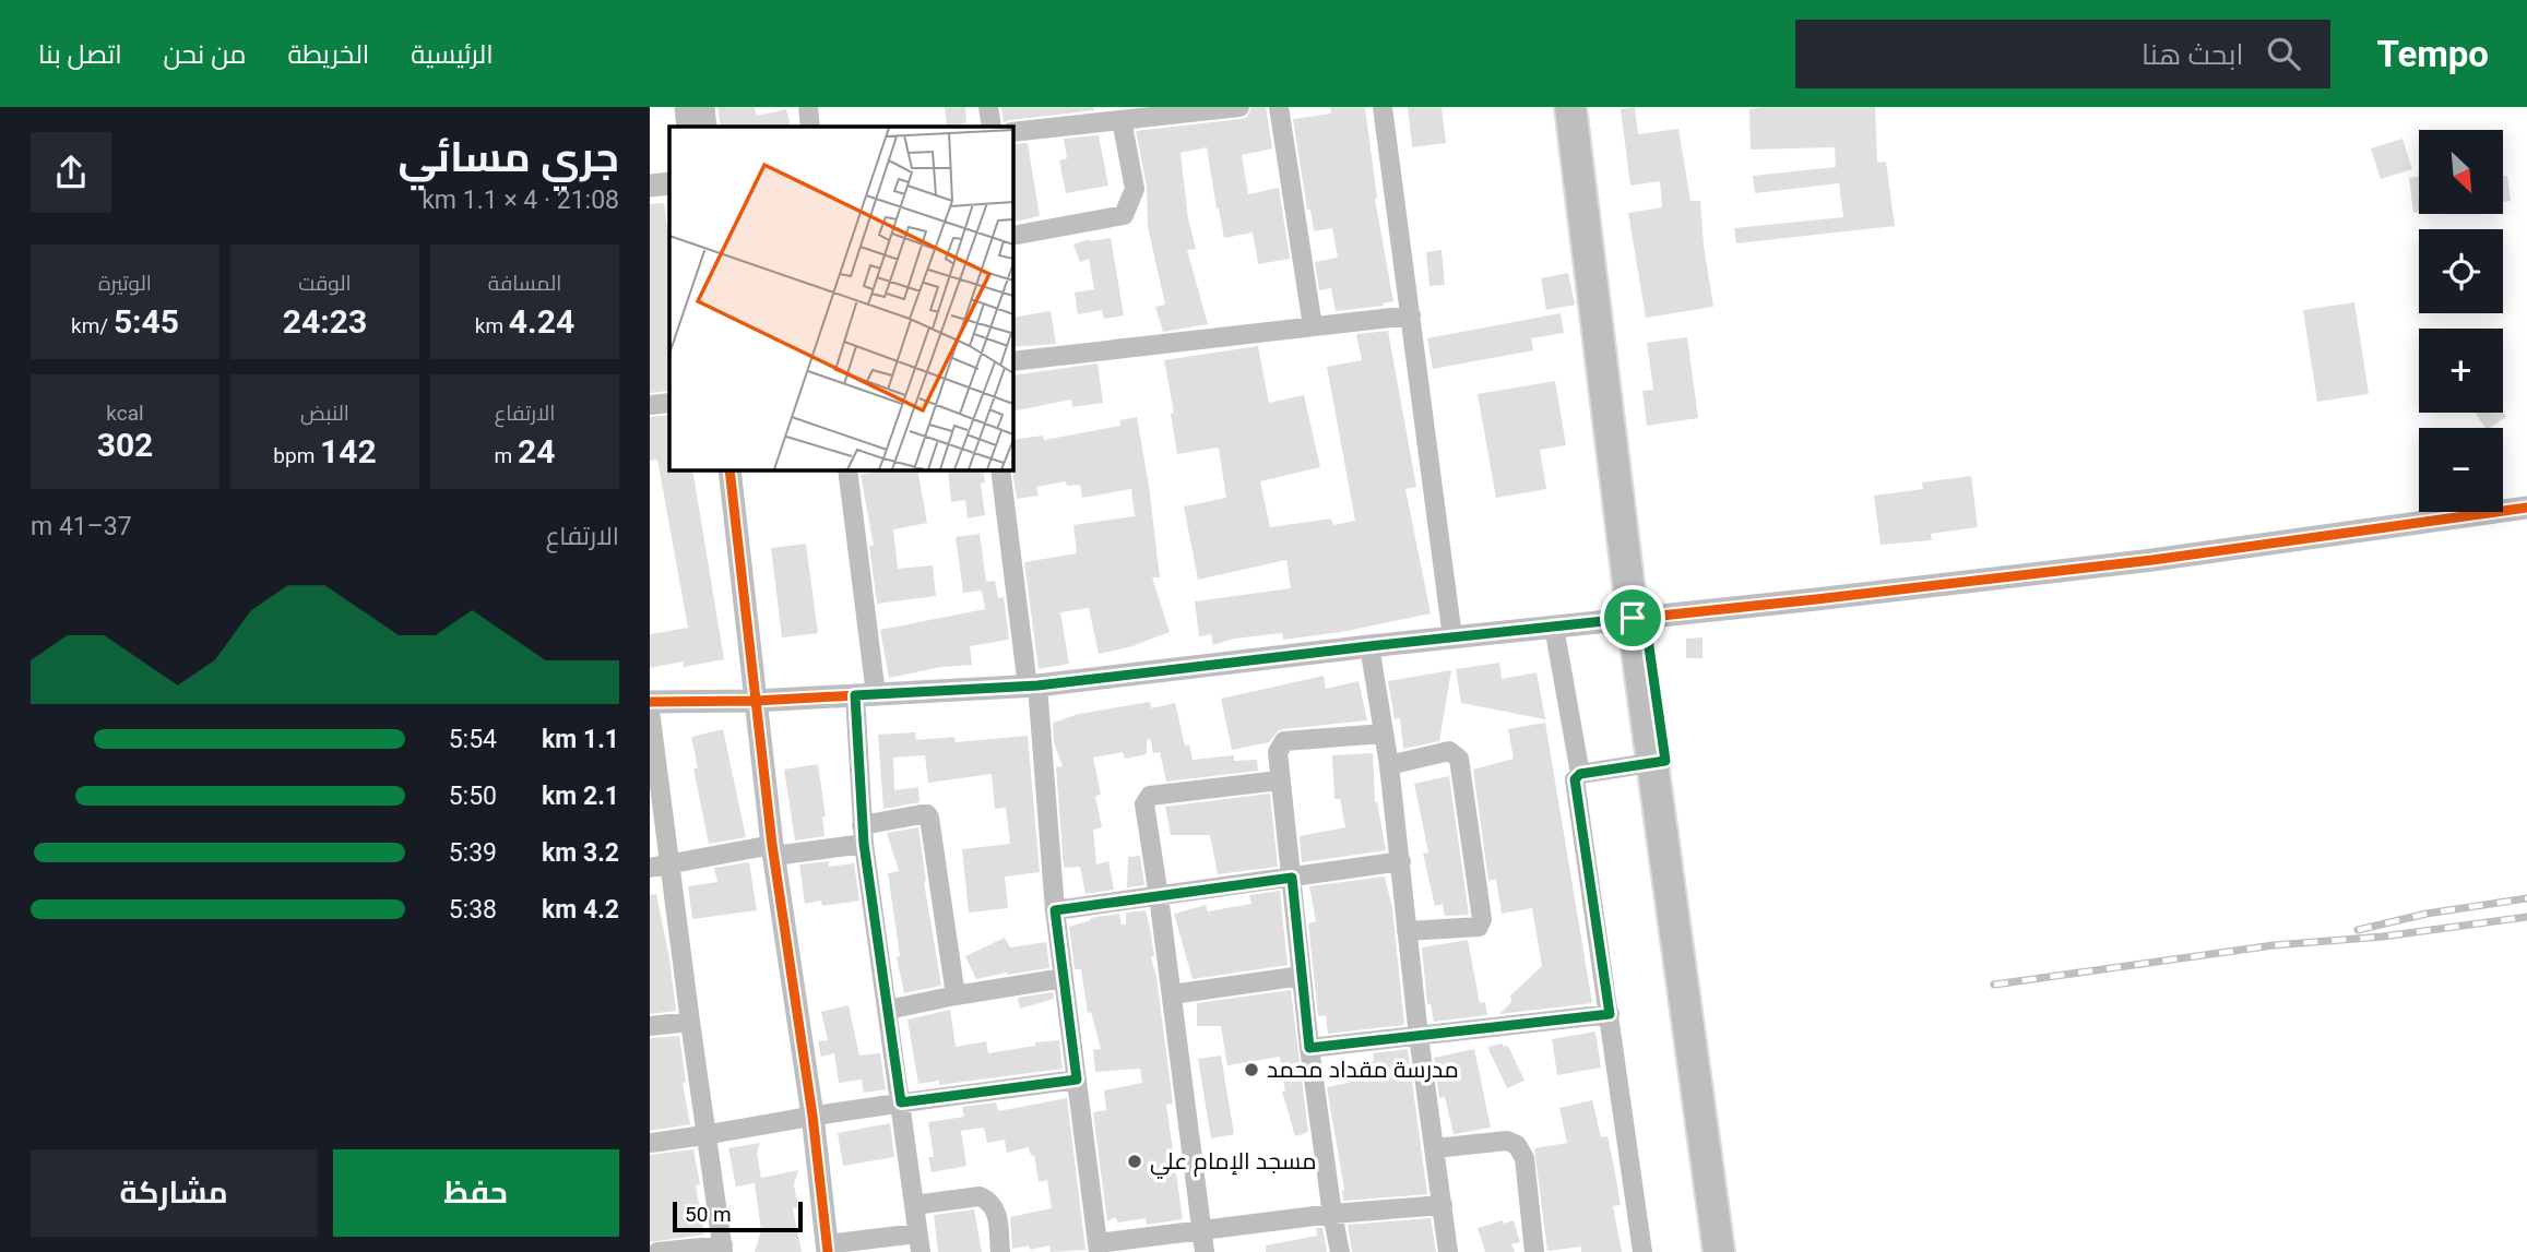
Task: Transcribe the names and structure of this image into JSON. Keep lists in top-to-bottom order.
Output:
{
  "places": ["مدرسة مقداد محمد", "مسجد الإمام علي"],
  "scale_bar": "50 m",
  "north": "bottom right",
  "page": {
    "header": "Tempo",
    "search": "ابحث هنا",
    "nav": [
      "الرئيسية",
      "الخريطة",
      "من نحن",
      "اتصل بنا"
    ],
    "heading": ["جري مسائي", "21:08 · 4 × 1.1 km"],
    "map_buttons": ["+", "−"],
    "stats": [
      ["المسافة", "4.24 km"],
      ["الوقت", "24:23"],
      ["الوتيرة", "5:45 /km"],
      ["الارتفاع", "24 m"],
      ["النبض", "142 bpm"],
      ["kcal", "302"]
    ],
    "chart": ["الارتفاع", "37–41 m"],
    "list": [
      {
        "name": "1.1 km",
        "note": "5:54"
      },
      {
        "name": "2.1 km",
        "note": "5:50"
      },
      {
        "name": "3.2 km",
        "note": "5:39"
      },
      {
        "name": "4.2 km",
        "note": "5:38"
      }
    ],
    "buttons": ["حفظ", "مشاركة"],
    "scale": "50 m"
  }
}
